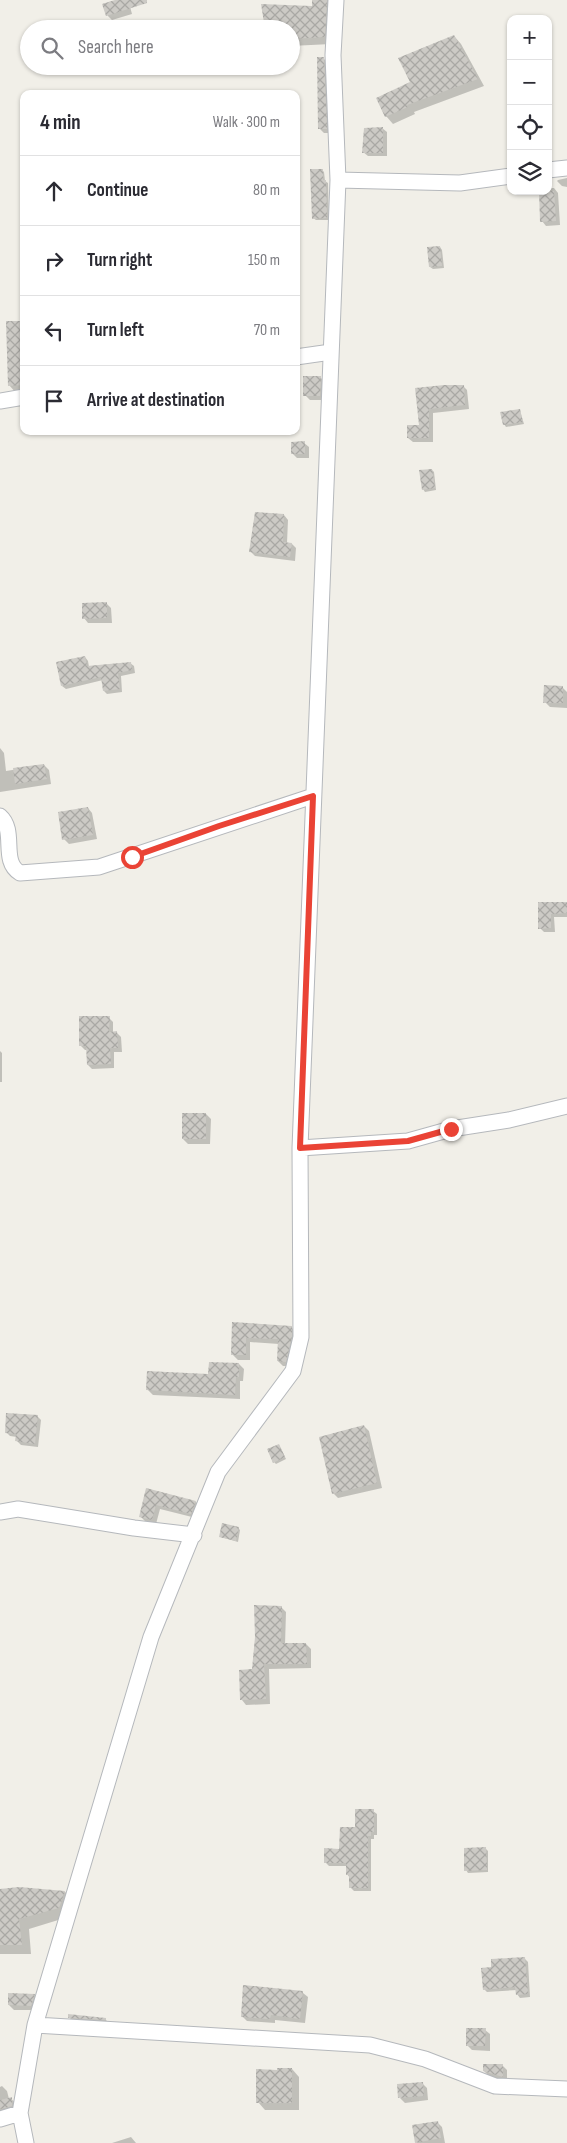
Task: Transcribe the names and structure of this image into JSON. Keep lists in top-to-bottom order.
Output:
{
  "page": {
    "map_buttons": ["+", "−"],
    "search": "Search here",
    "heading": ["4 min", "Walk · 300 m"],
    "list": [
      ["Continue", "80 m"],
      ["Turn right", "150 m"],
      ["Turn left", "70 m"],
      "Arrive at destination"
    ]
  }
}
